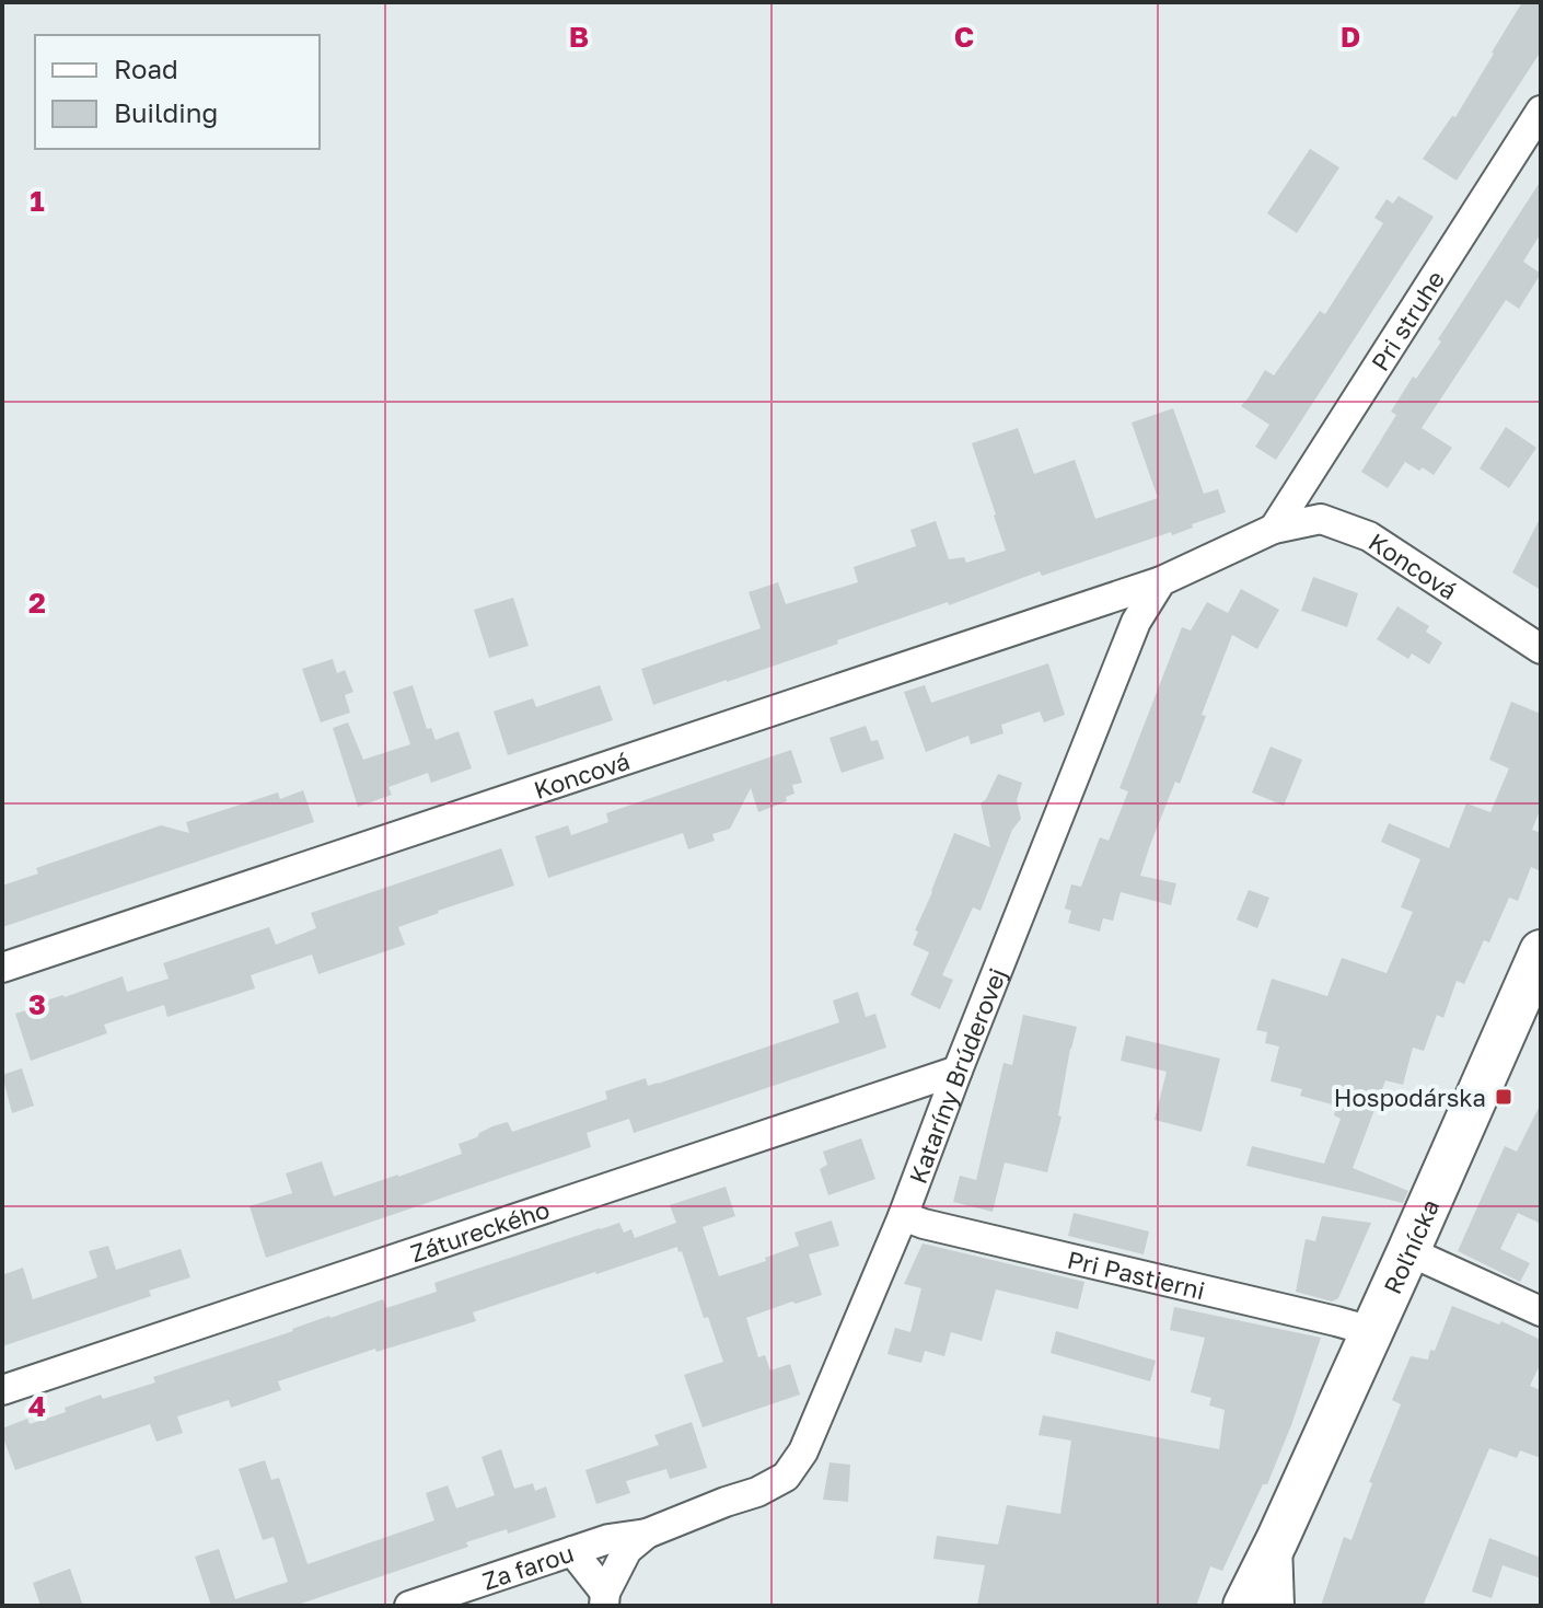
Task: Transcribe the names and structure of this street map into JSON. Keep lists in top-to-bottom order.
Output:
{
  "streets": {
    "street": [
      "Pri struhe",
      "Koncová",
      "Kataríny Brúderovej",
      "Zátureckého",
      "Roľnícka",
      "Pri Pastierni",
      "Za farou"
    ]
  },
  "crossings": [
    ["Pri struhe", "Koncová"],
    ["Koncová", "Kataríny Brúderovej"],
    ["Kataríny Brúderovej", "Zátureckého"],
    ["Kataríny Brúderovej", "Pri Pastierni"],
    ["Kataríny Brúderovej", "Za farou"],
    ["Roľnícka", "Pri Pastierni"]
  ],
  "places": {
    "transit": ["Hospodárska"]
  },
  "legend": ["Road", "Building"],
  "grid": {
    "columns": ["B", "C", "D"],
    "rows": [
      "1",
      "2",
      "3",
      "4"
    ]
  }
}
